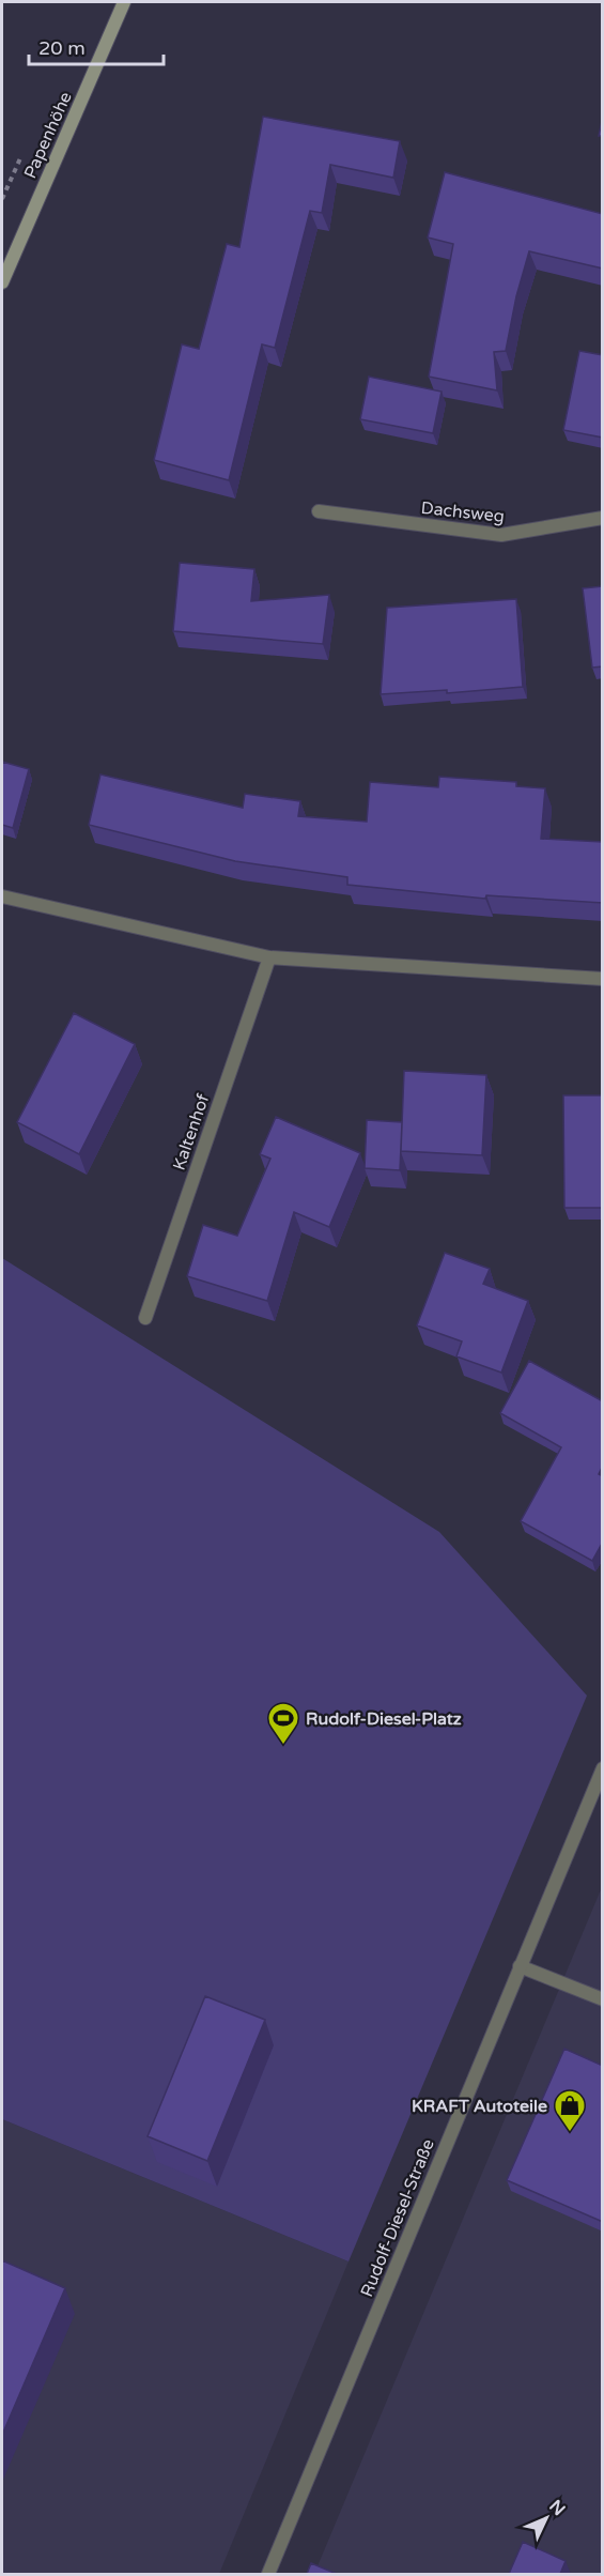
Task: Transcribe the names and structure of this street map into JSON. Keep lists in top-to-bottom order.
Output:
{
  "streets": {
    "main road": ["Papenhöhe"],
    "street": ["Dachsweg", "Kaltenhof", "Rudolf-Diesel-Straße"]
  },
  "places": {
    "sports": ["Rudolf-Diesel-Platz"],
    "shop": ["KRAFT Autoteile"]
  },
  "scale_bar": "20 m",
  "north": "top right"
}
